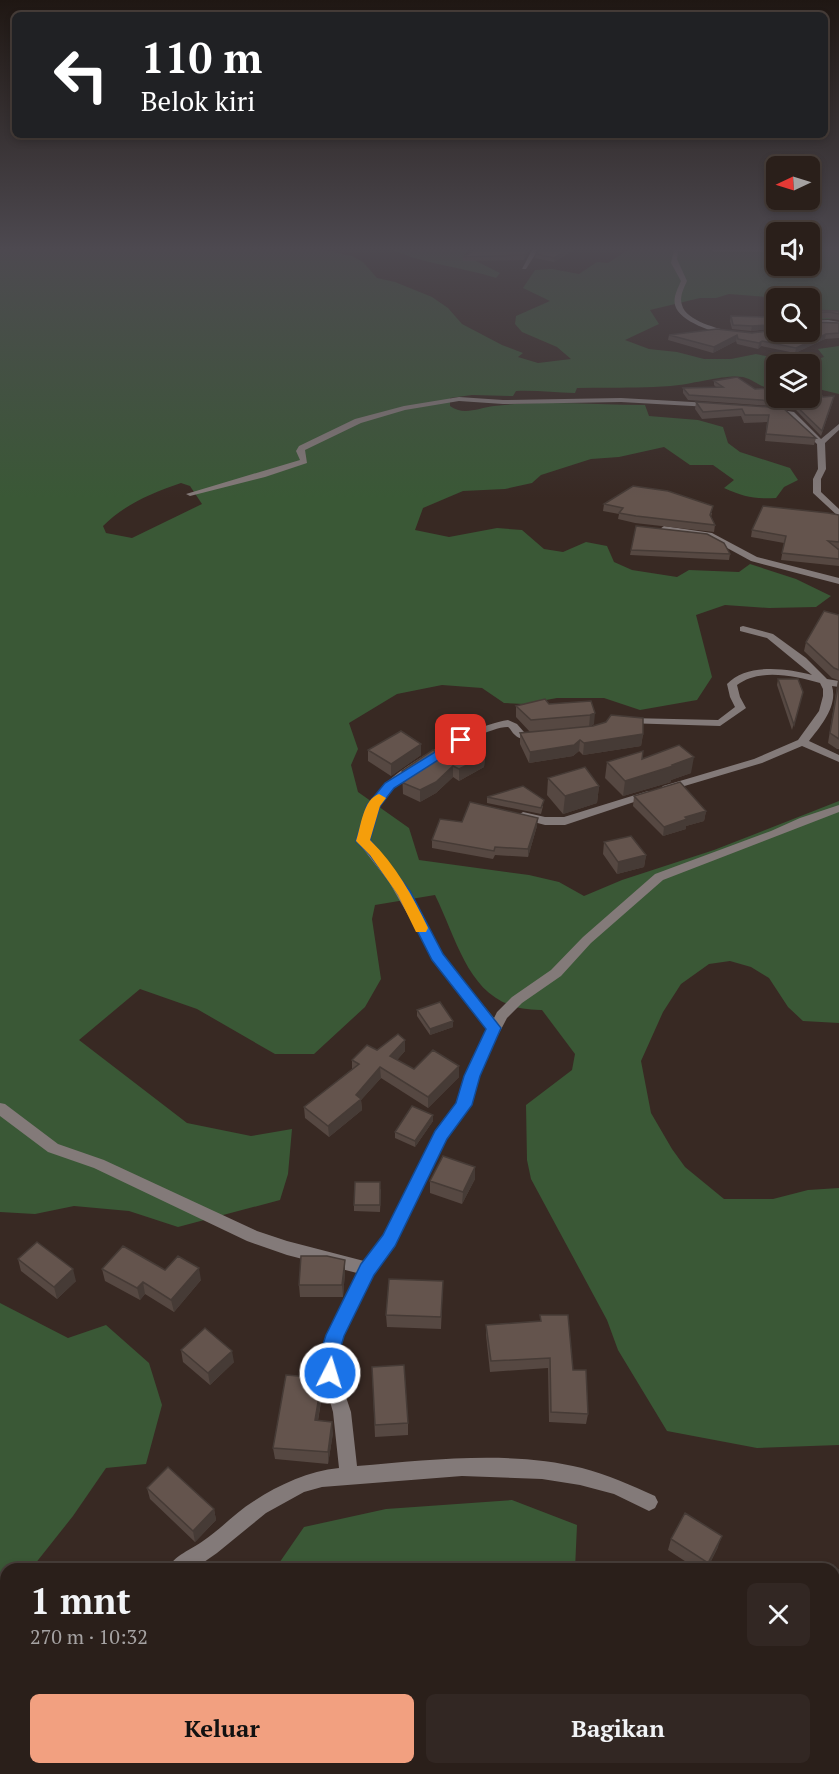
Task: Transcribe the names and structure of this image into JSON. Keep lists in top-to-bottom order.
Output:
{
  "north": "left",
  "page": {
    "turn": ["110 m", "Belok kiri"],
    "heading": ["1 mnt", "270 m · 10:32"],
    "buttons": ["Keluar", "Bagikan"]
  }
}
